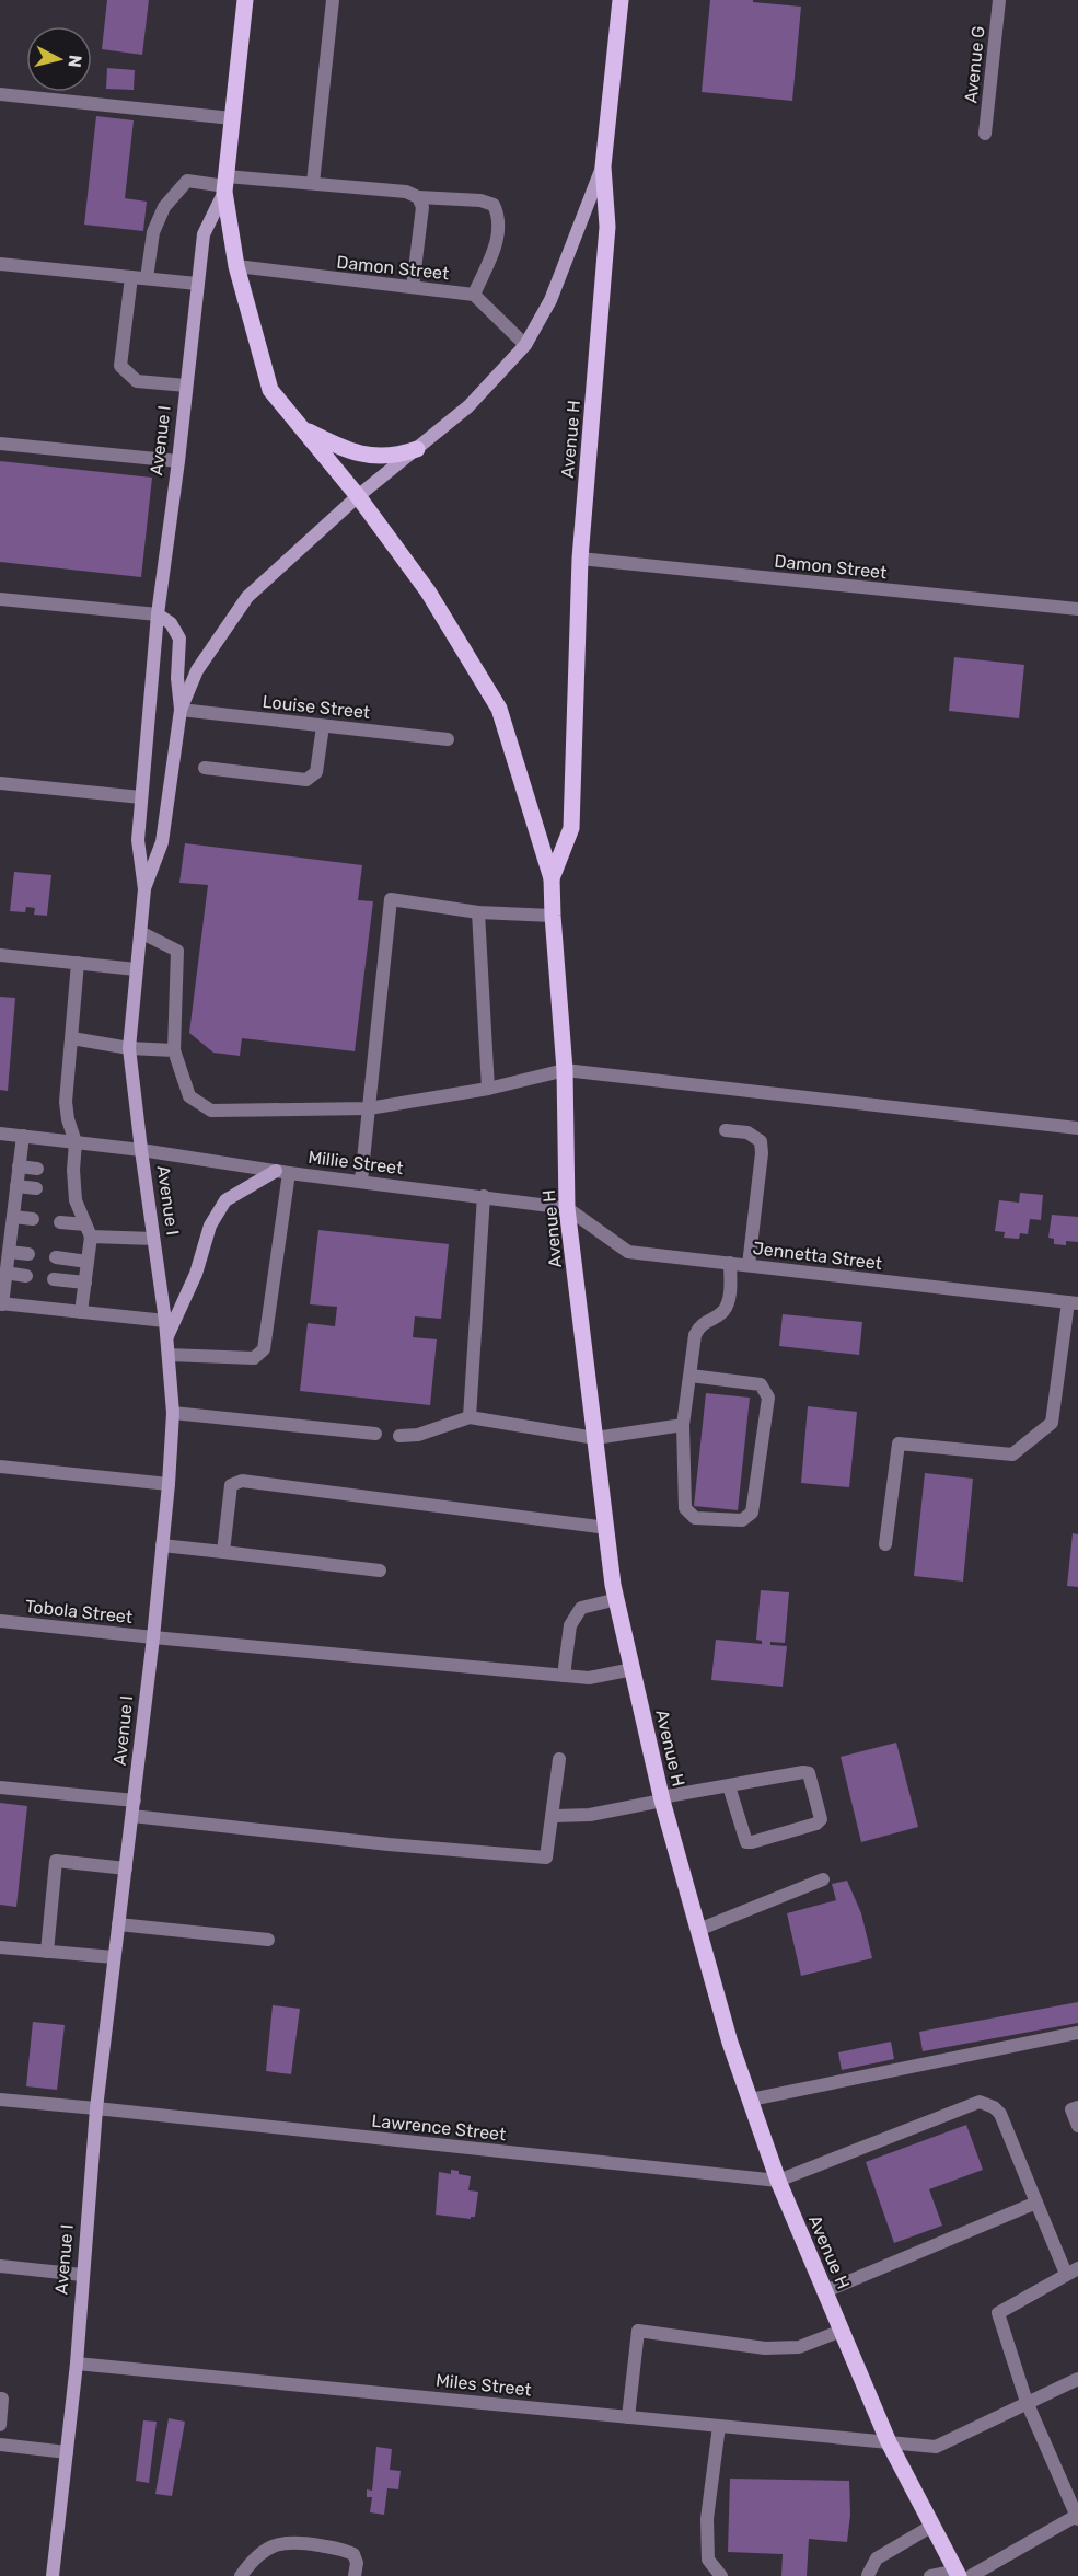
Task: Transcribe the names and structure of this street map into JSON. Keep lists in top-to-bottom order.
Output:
{
  "streets": {
    "main road": ["Avenue H", "Avenue I"],
    "street": [
      "Avenue G",
      "Damon Street",
      "Louise Street",
      "Millie Street",
      "Jennetta Street",
      "Tobola Street",
      "Lawrence Street",
      "Miles Street"
    ]
  },
  "crossings": [
    ["Damon Street", "Avenue H"],
    ["Avenue H", "Avenue I"],
    ["Avenue H", "Millie Street"],
    ["Avenue H", "Jennetta Street"],
    ["Avenue H", "Tobola Street"],
    ["Avenue H", "Lawrence Street"],
    ["Avenue H", "Miles Street"],
    ["Avenue I", "Louise Street"],
    ["Avenue I", "Millie Street"],
    ["Avenue I", "Tobola Street"],
    ["Avenue I", "Lawrence Street"],
    ["Avenue I", "Miles Street"],
    ["Millie Street", "Jennetta Street"]
  ],
  "north": "right"
}
